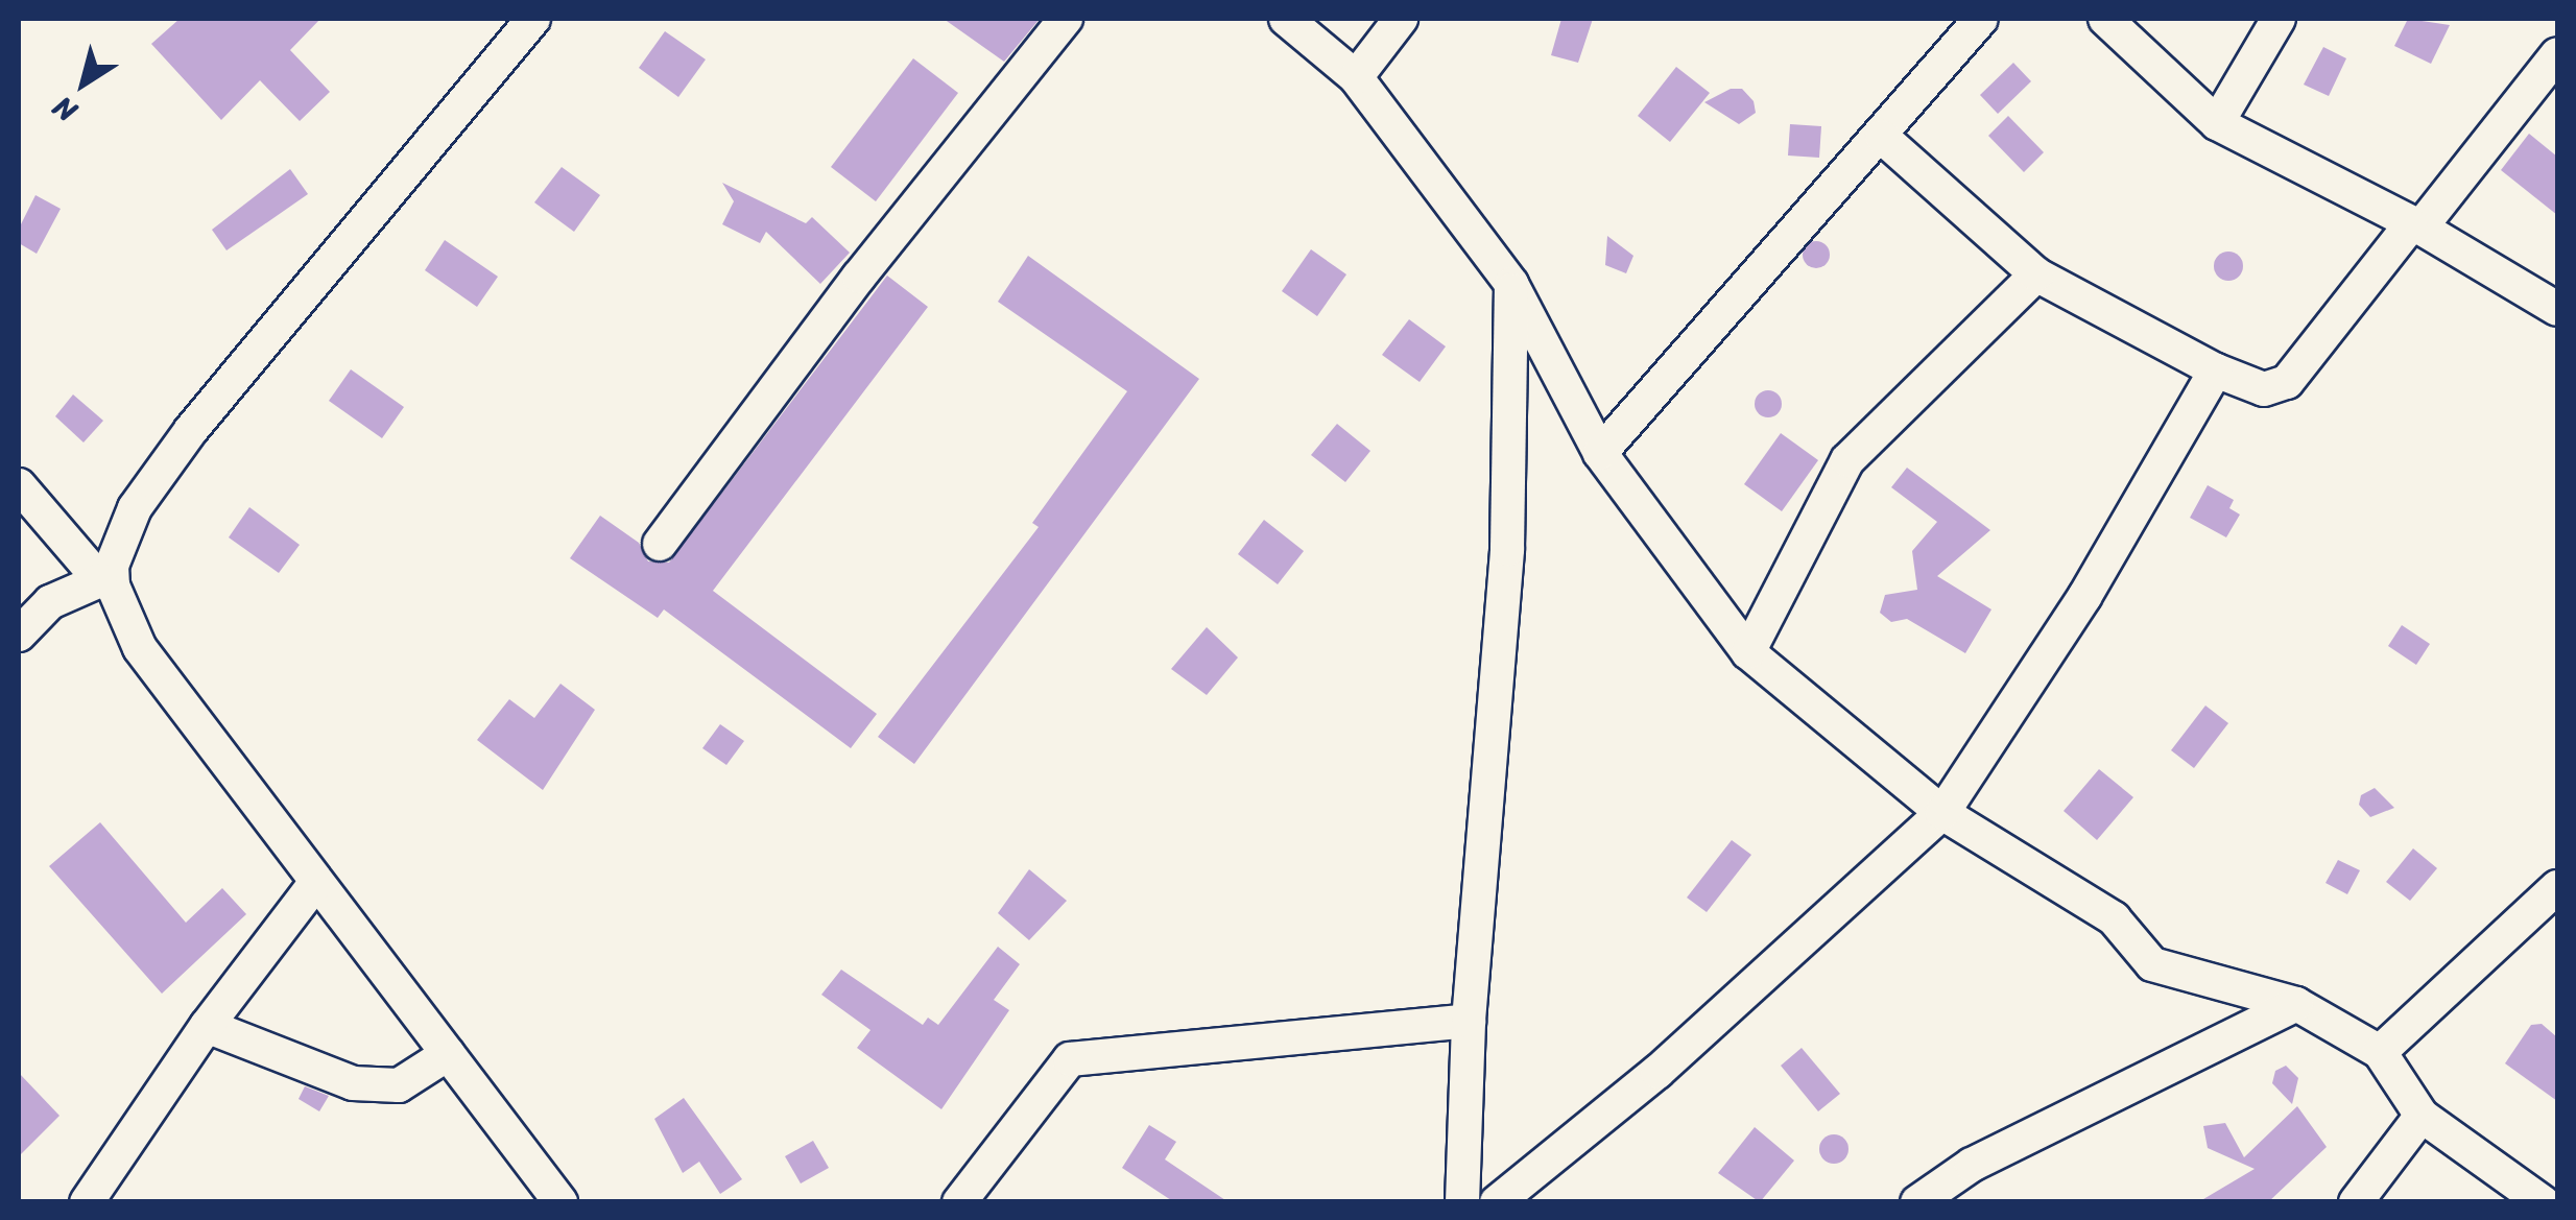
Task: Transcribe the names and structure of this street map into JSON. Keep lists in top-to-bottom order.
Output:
{
  "north": "bottom left"
}
